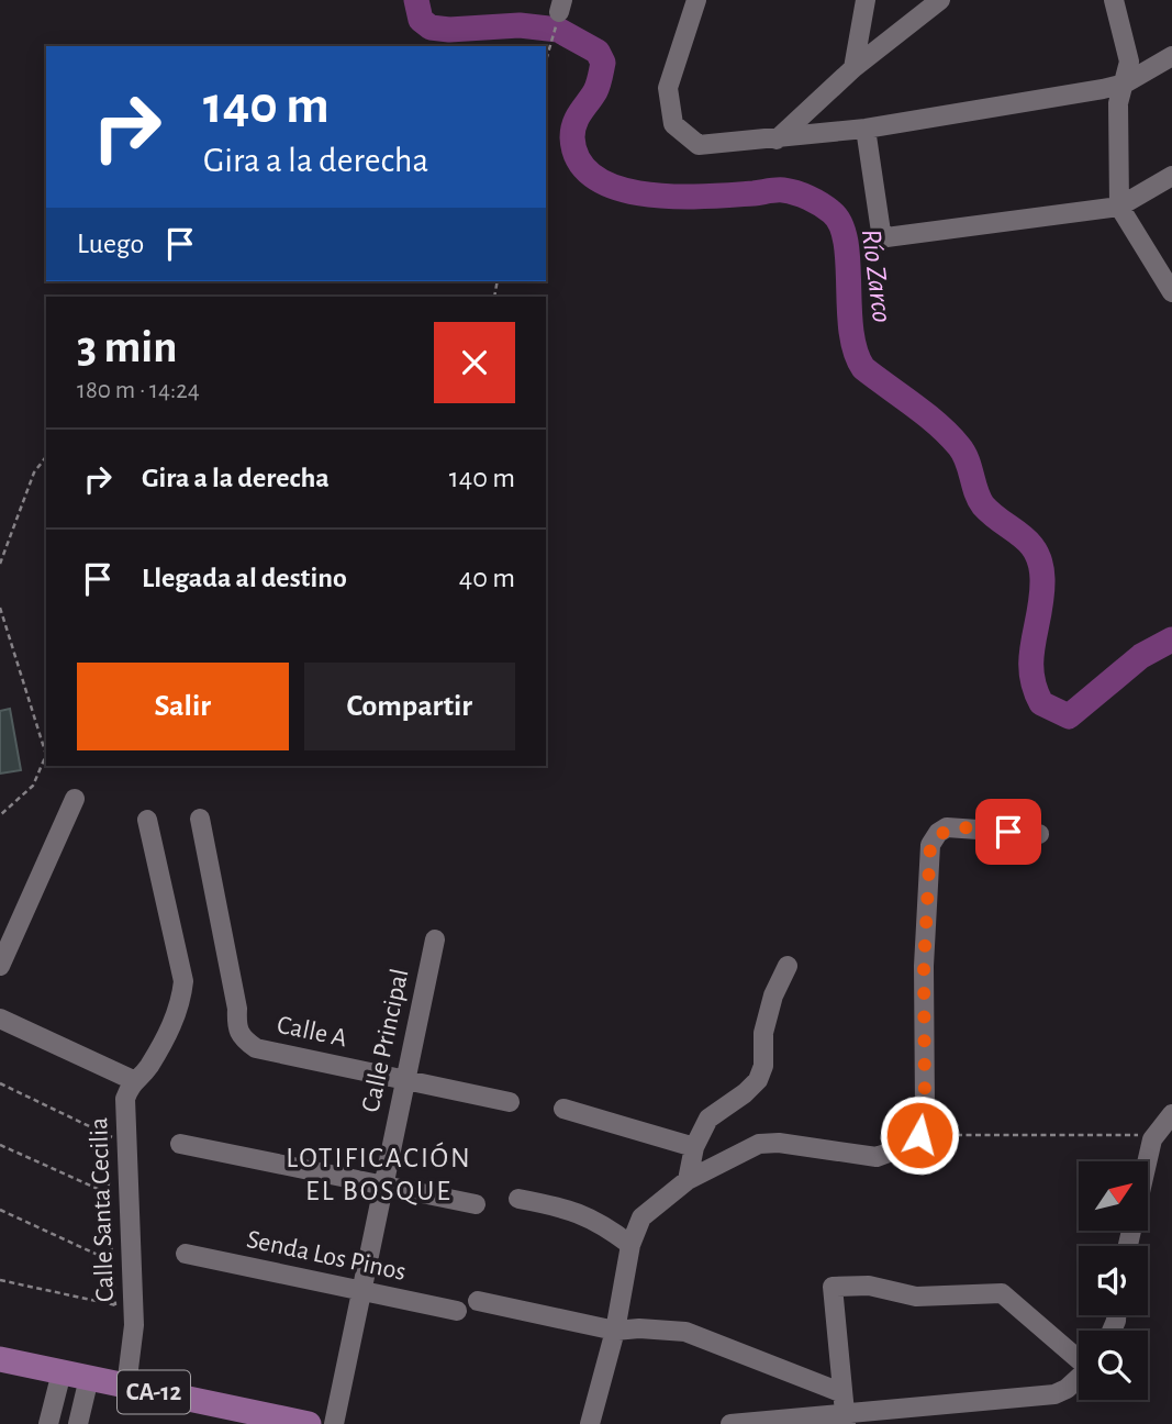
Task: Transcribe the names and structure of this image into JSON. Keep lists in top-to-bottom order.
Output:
{
  "streets": {
    "main road": ["CA-12"],
    "street": [
      "Calle A",
      "Calle Principal",
      "Calle Santa Cecilia",
      "Senda Los Pinos"
    ]
  },
  "crossings": [
    ["Calle A", "Calle Principal"],
    ["Calle Principal", "Senda Los Pinos"],
    ["Calle Santa Cecilia", "CA-12"]
  ],
  "districts": ["LOTIFICACIÓN EL BOSQUE"],
  "water": ["Río Zarco"],
  "north": "top right",
  "page": {
    "turn": ["140 m", "Gira a la derecha"],
    "then": "Luego",
    "heading": ["3 min", "180 m · 14:24"],
    "list": [
      {
        "name": "Gira a la derecha",
        "value": "140 m"
      },
      {
        "name": "Llegada al destino",
        "value": "40 m"
      }
    ],
    "buttons": ["Salir", "Compartir"]
  }
}
